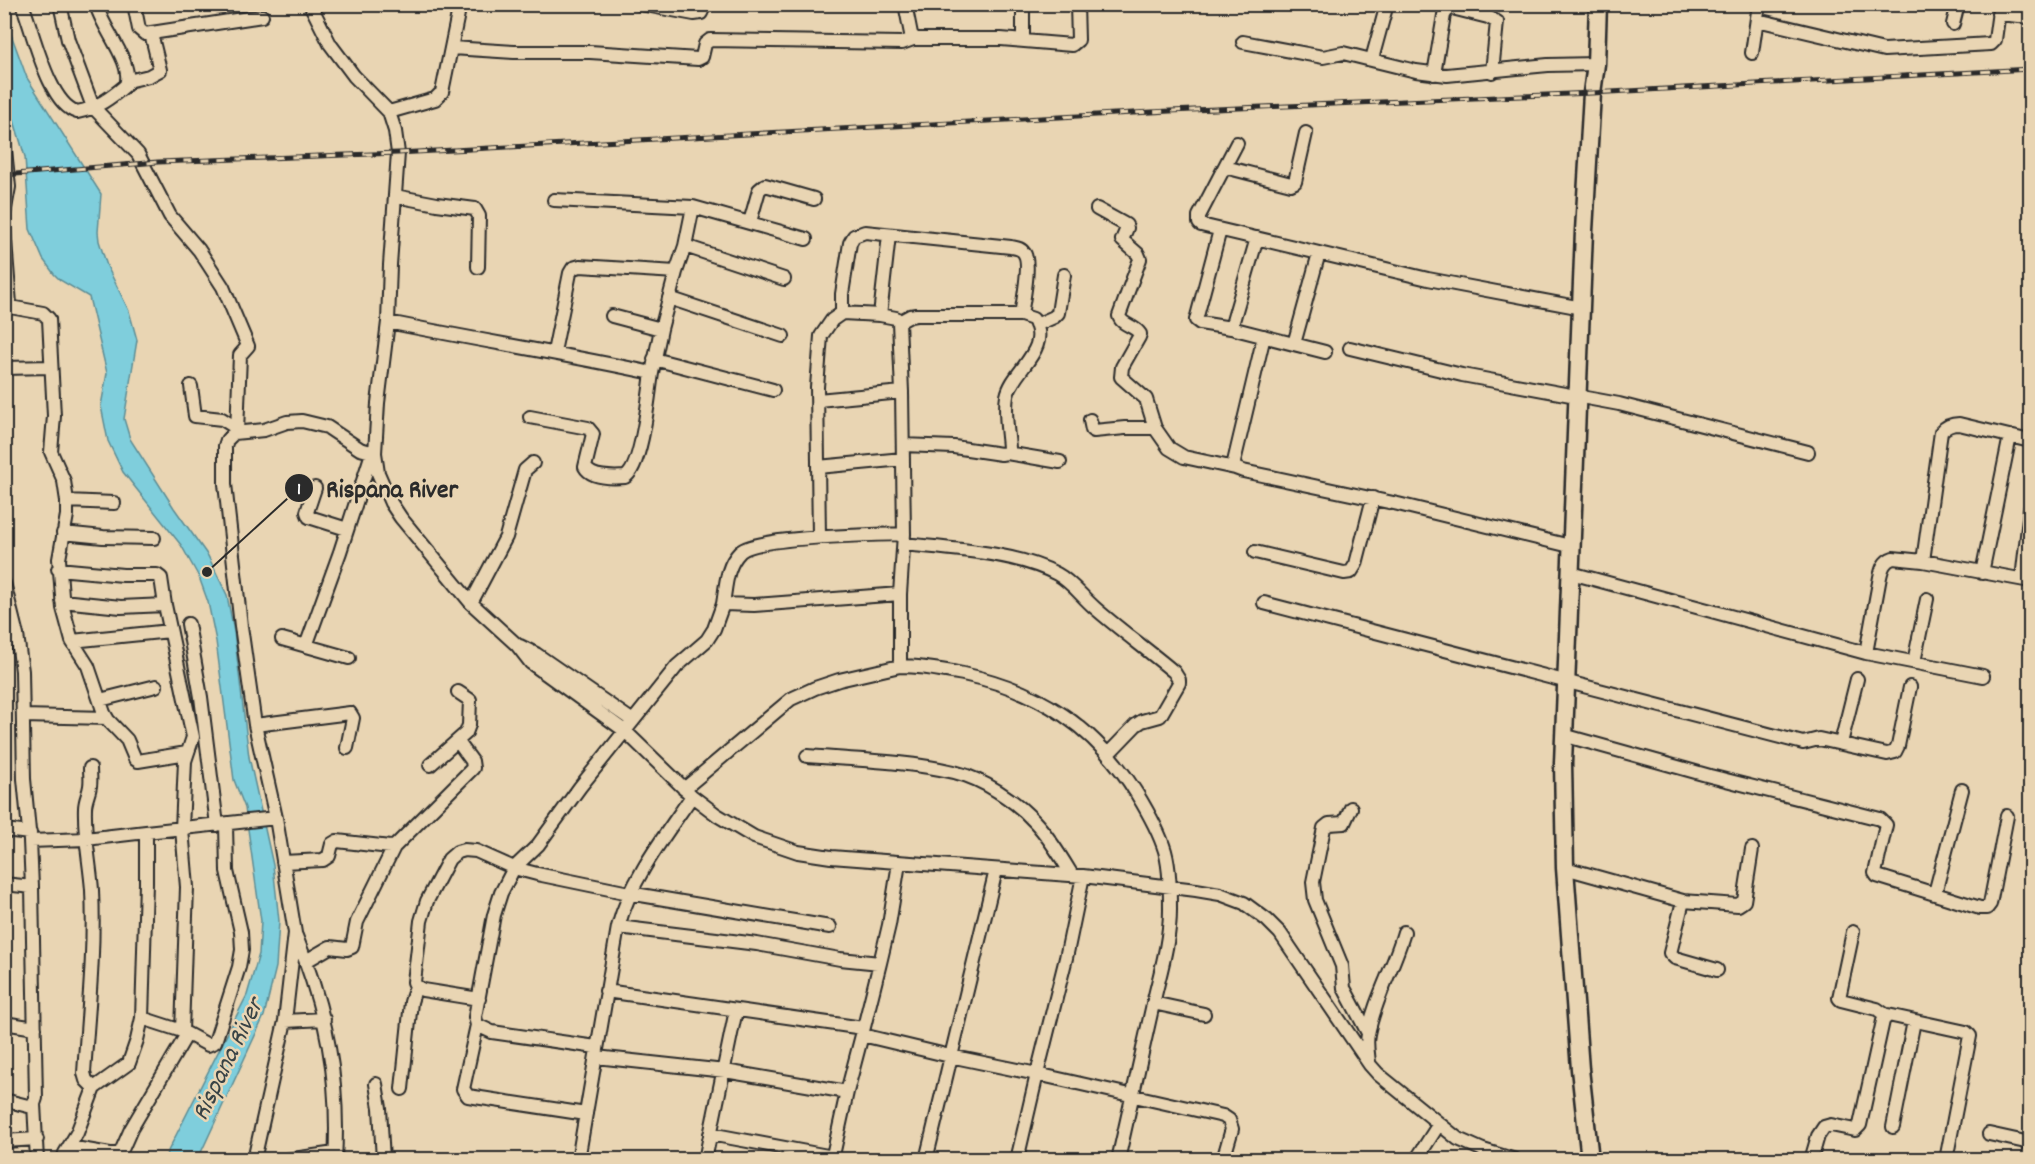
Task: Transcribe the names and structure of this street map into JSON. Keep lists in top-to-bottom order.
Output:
{
  "water": ["Rispana River"],
  "places": ["Rispana River"]
}
